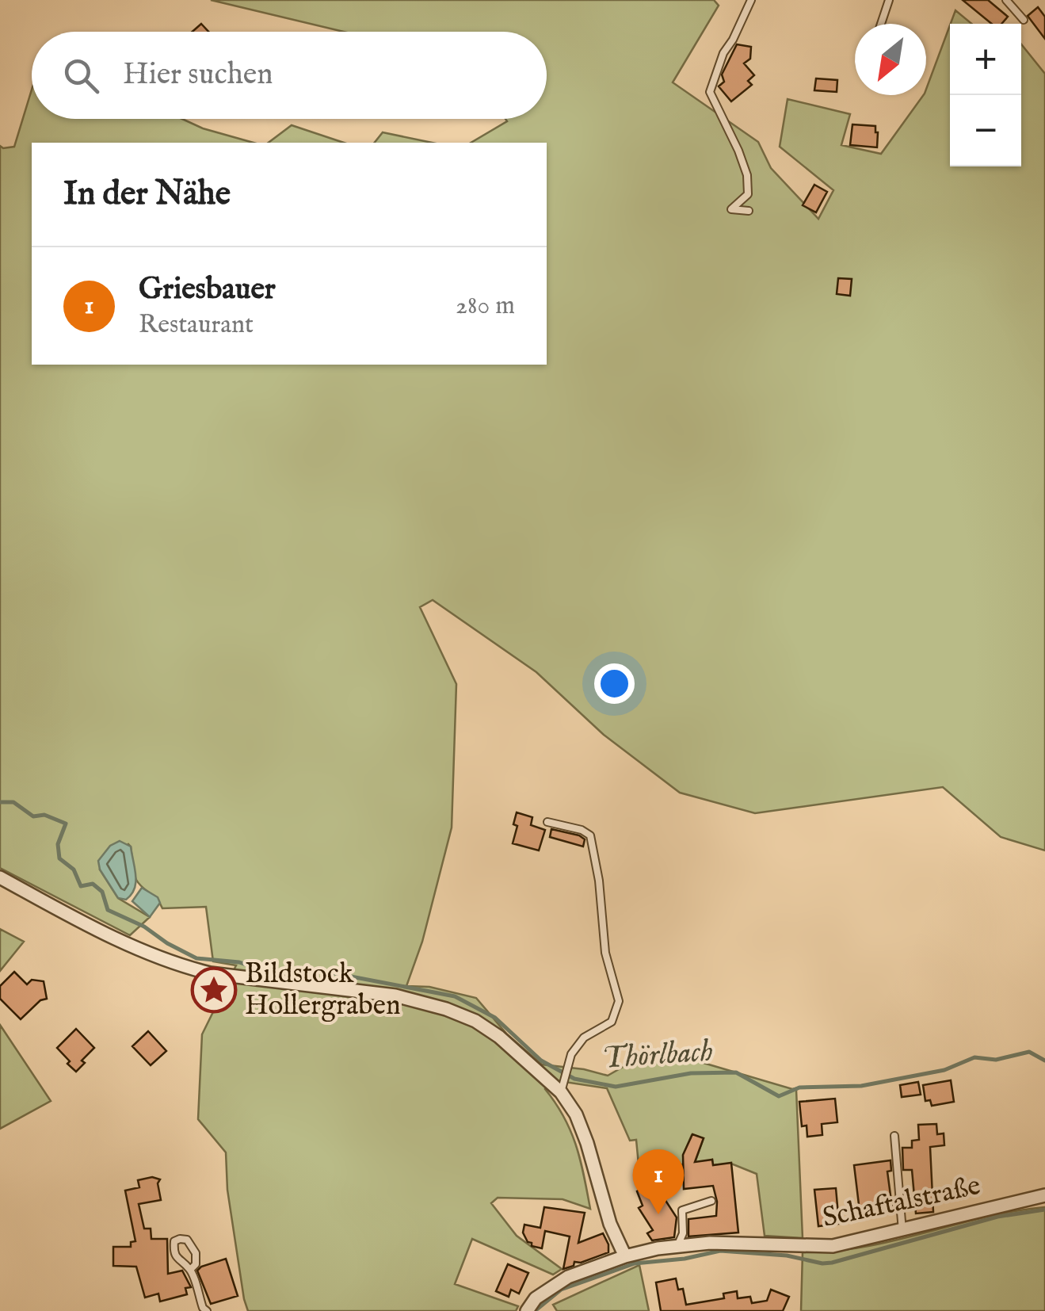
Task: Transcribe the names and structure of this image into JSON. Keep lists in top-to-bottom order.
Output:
{
  "streets": {
    "street": ["Schaftalstraße"]
  },
  "water": ["Thörlbach"],
  "places": {
    "place": ["Bildstock Hollergraben"]
  },
  "north": "bottom left",
  "page": {
    "map_buttons": ["+", "−"],
    "search": "Hier suchen",
    "heading": "In der Nähe",
    "list": [
      {
        "mark": "1",
        "name": "Griesbauer",
        "note": "Restaurant",
        "value": "280 m"
      }
    ],
    "pins": "1"
  }
}
